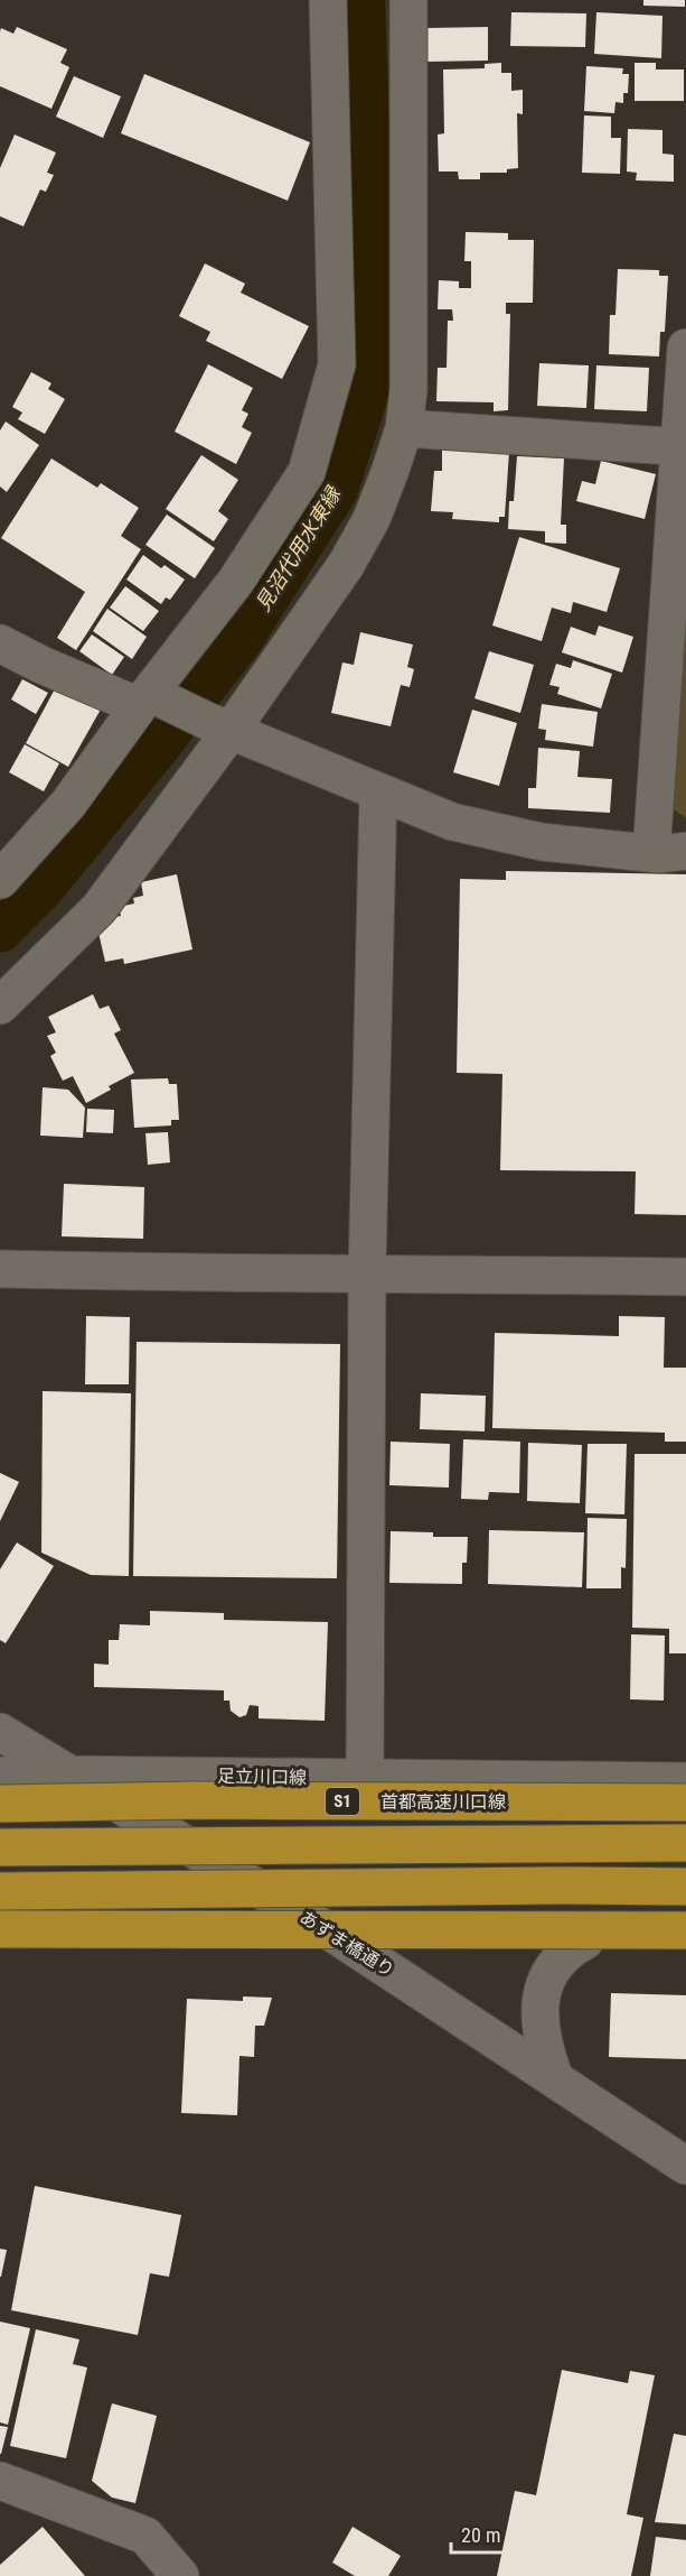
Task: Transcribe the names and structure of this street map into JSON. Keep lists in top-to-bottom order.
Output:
{
  "streets": {
    "highway": ["S1", "首都高速川口線"],
    "street": ["足立川口線", "あずま橋通り"]
  },
  "crossings": [
    ["足立川口線", "あずま橋通り"]
  ],
  "water": ["見沼代用水東縁"],
  "scale_bar": "20 m"
}
